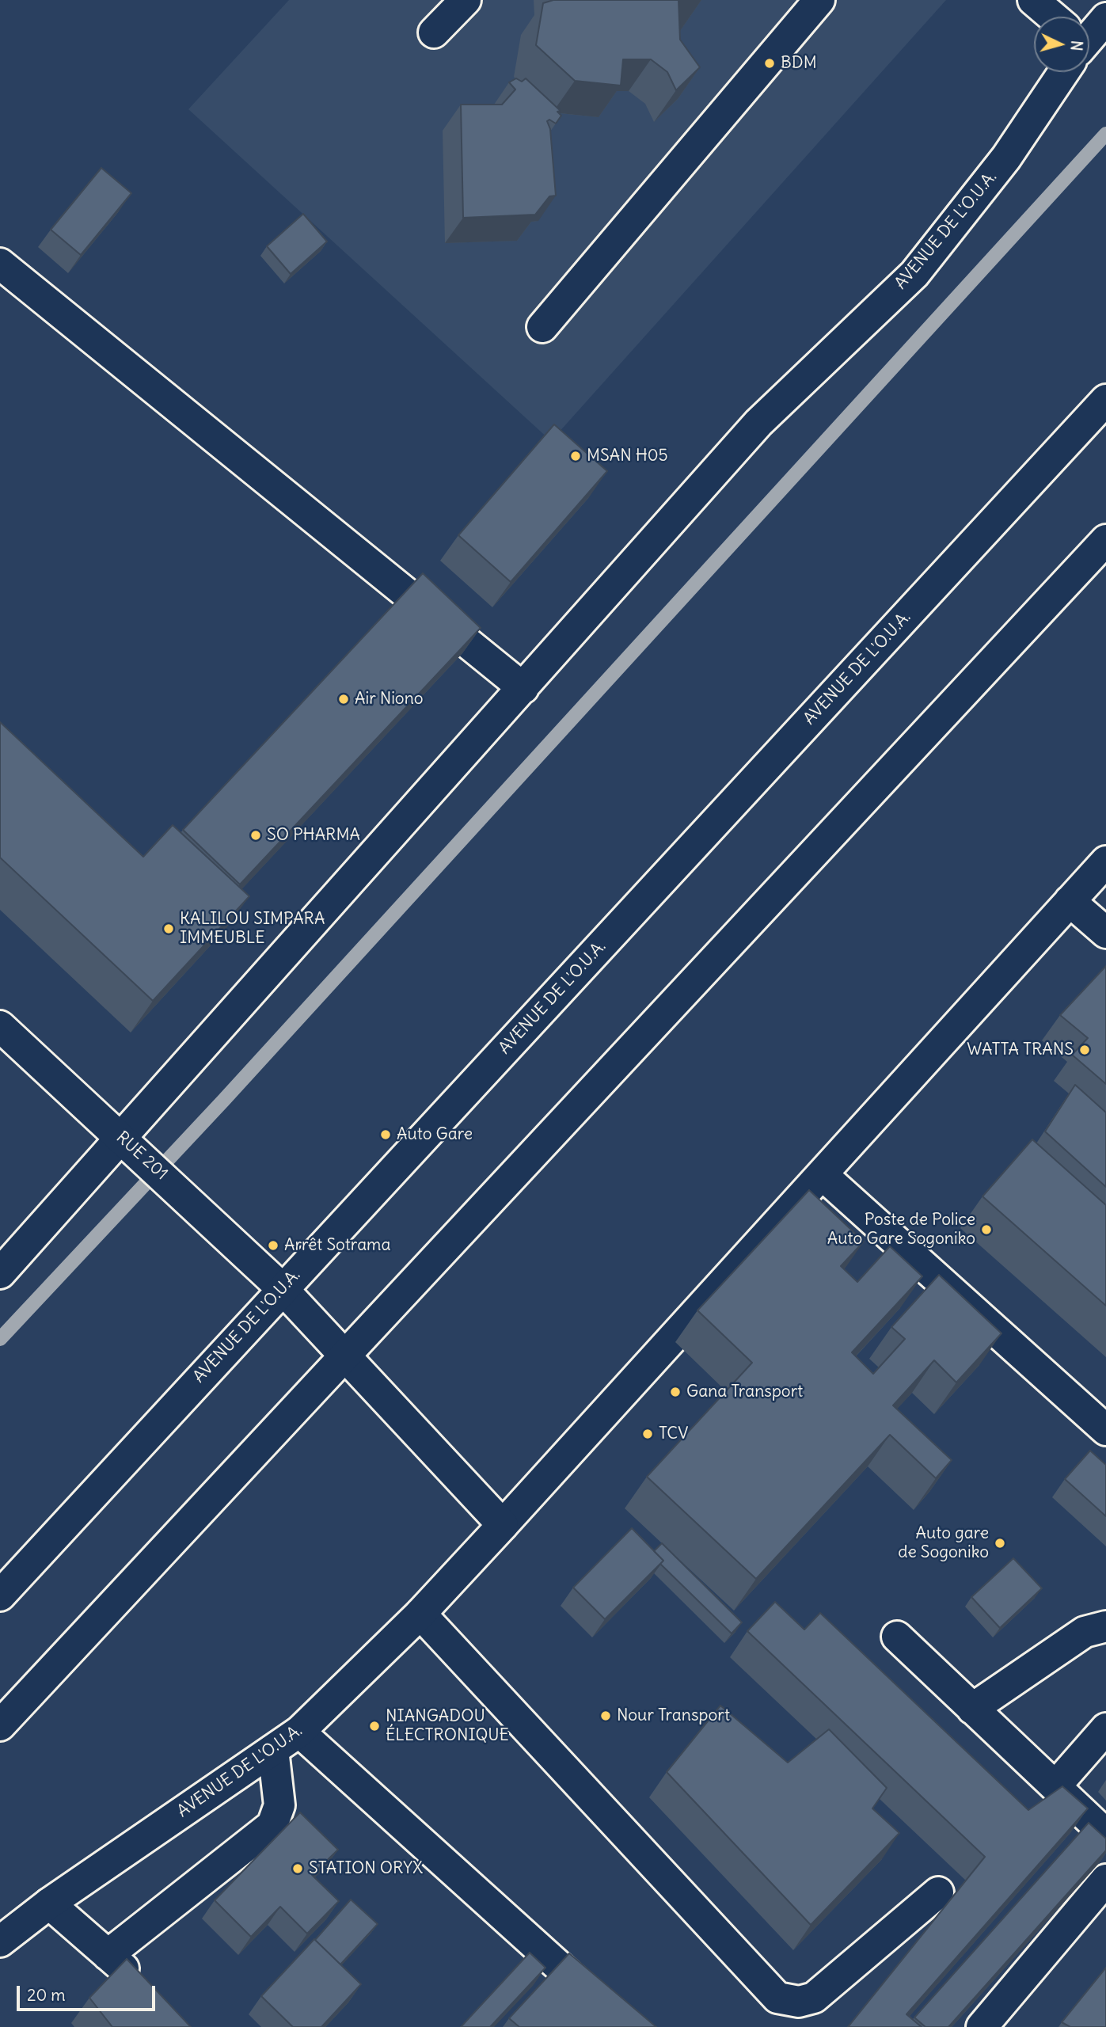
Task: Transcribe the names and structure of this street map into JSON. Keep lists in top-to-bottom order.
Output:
{
  "streets": {
    "main road": ["AVENUE DE L'O.U.A.", "RUE 201"]
  },
  "crossings": [
    ["AVENUE DE L'O.U.A.", "RUE 201"]
  ],
  "places": [
    "BDM",
    "MSAN H05",
    "Air Niono",
    "SO PHARMA",
    "KALILOU SIMPARA IMMEUBLE",
    "WATTA TRANS",
    "Auto Gare",
    "Poste de Police Auto Gare Sogoniko",
    "Arrêt Sotrama",
    "Gana Transport",
    "TCV",
    "Auto gare de Sogoniko",
    "Nour Transport",
    "NIANGADOU ÉLECTRONIQUE",
    "STATION ORYX"
  ],
  "scale_bar": "20 m",
  "north": "right"
}
